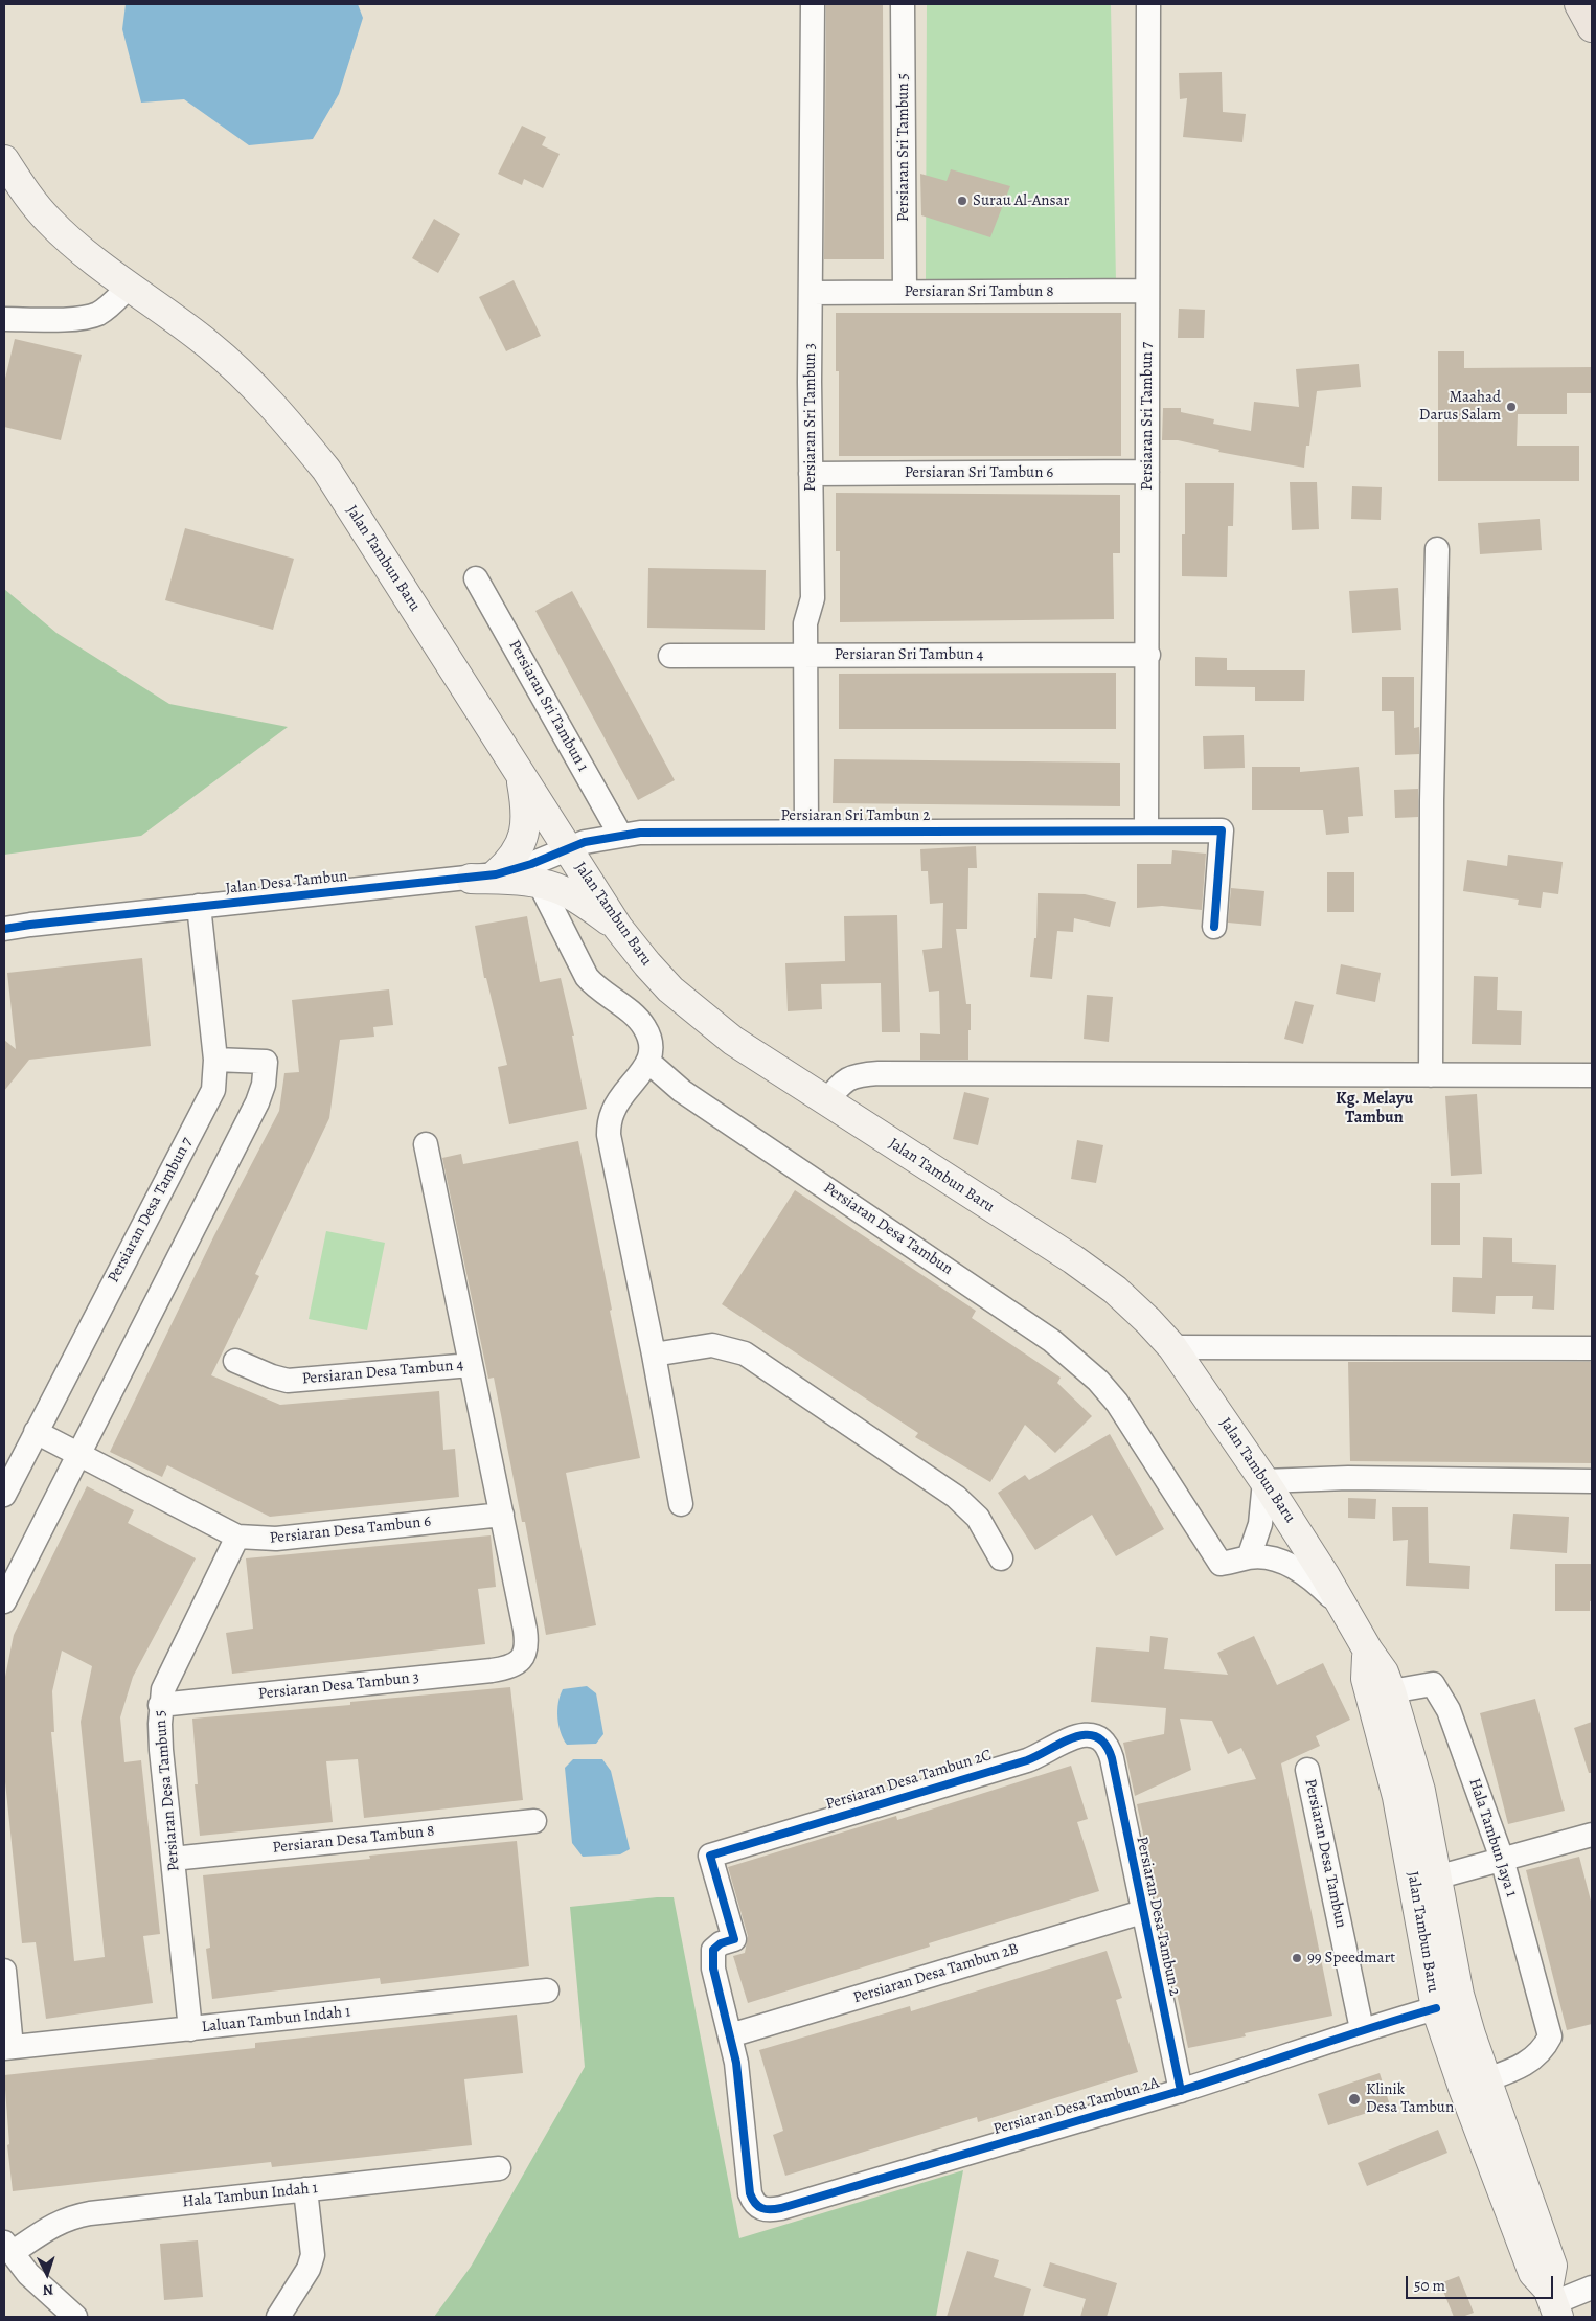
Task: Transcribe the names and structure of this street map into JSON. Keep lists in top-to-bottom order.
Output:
{
  "streets": {
    "main road": ["Jalan Tambun Baru"],
    "street": [
      "Persiaran Sri Tambun 5",
      "Persiaran Sri Tambun 8",
      "Persiaran Sri Tambun 7",
      "Persiaran Sri Tambun 3",
      "Persiaran Sri Tambun 6",
      "Persiaran Sri Tambun 4",
      "Persiaran Sri Tambun 1",
      "Persiaran Sri Tambun 2",
      "Jalan Desa Tambun",
      "Persiaran Desa Tambun 7",
      "Persiaran Desa Tambun",
      "Persiaran Desa Tambun 4",
      "Persiaran Desa Tambun 6",
      "Persiaran Desa Tambun 3",
      "Persiaran Desa Tambun 2C",
      "Persiaran Desa Tambun 5",
      "Hala Tambun Jaya 1",
      "Persiaran Desa Tambun 8",
      "Persiaran Desa Tambun 2",
      "Persiaran Desa Tambun 2B",
      "Laluan Tambun Indah 1",
      "Persiaran Desa Tambun 2A",
      "Hala Tambun Indah 1"
    ]
  },
  "crossings": [
    ["Persiaran Sri Tambun 5", "Persiaran Sri Tambun 8"],
    ["Persiaran Sri Tambun 8", "Persiaran Sri Tambun 7"],
    ["Persiaran Sri Tambun 8", "Persiaran Sri Tambun 3"],
    ["Persiaran Sri Tambun 7", "Persiaran Sri Tambun 6"],
    ["Persiaran Sri Tambun 7", "Persiaran Sri Tambun 4"],
    ["Persiaran Sri Tambun 7", "Persiaran Sri Tambun 2"],
    ["Persiaran Sri Tambun 3", "Persiaran Sri Tambun 6"],
    ["Persiaran Sri Tambun 3", "Persiaran Sri Tambun 4"],
    ["Persiaran Sri Tambun 3", "Persiaran Sri Tambun 2"],
    ["Jalan Tambun Baru", "Persiaran Sri Tambun 2"],
    ["Jalan Tambun Baru", "Jalan Desa Tambun"],
    ["Jalan Tambun Baru", "Persiaran Desa Tambun"],
    ["Jalan Tambun Baru", "Hala Tambun Jaya 1"],
    ["Jalan Tambun Baru", "Persiaran Desa Tambun 2A"],
    ["Persiaran Sri Tambun 1", "Persiaran Sri Tambun 2"],
    ["Persiaran Sri Tambun 2", "Jalan Desa Tambun"],
    ["Jalan Desa Tambun", "Persiaran Desa Tambun 7"],
    ["Persiaran Desa Tambun 7", "Persiaran Desa Tambun 6"],
    ["Persiaran Desa Tambun", "Persiaran Desa Tambun 2A"],
    ["Persiaran Desa Tambun 6", "Persiaran Desa Tambun 3"],
    ["Persiaran Desa Tambun 6", "Persiaran Desa Tambun 5"],
    ["Persiaran Desa Tambun 3", "Persiaran Desa Tambun 5"],
    ["Persiaran Desa Tambun 2C", "Persiaran Desa Tambun 2"],
    ["Persiaran Desa Tambun 2C", "Persiaran Desa Tambun 2B"],
    ["Persiaran Desa Tambun 2C", "Persiaran Desa Tambun 2A"],
    ["Persiaran Desa Tambun 5", "Persiaran Desa Tambun 8"],
    ["Persiaran Desa Tambun 5", "Laluan Tambun Indah 1"],
    ["Persiaran Desa Tambun 2", "Persiaran Desa Tambun 2B"],
    ["Persiaran Desa Tambun 2", "Persiaran Desa Tambun 2A"],
    ["Persiaran Desa Tambun 2B", "Persiaran Desa Tambun 2A"]
  ],
  "districts": ["Kg. Melayu Tambun"],
  "places": [
    "Surau Al-Ansar",
    "Maahad Darus Salam",
    "99 Speedmart",
    "Klinik Desa Tambun"
  ],
  "scale_bar": "50 m",
  "north": "bottom"
}
